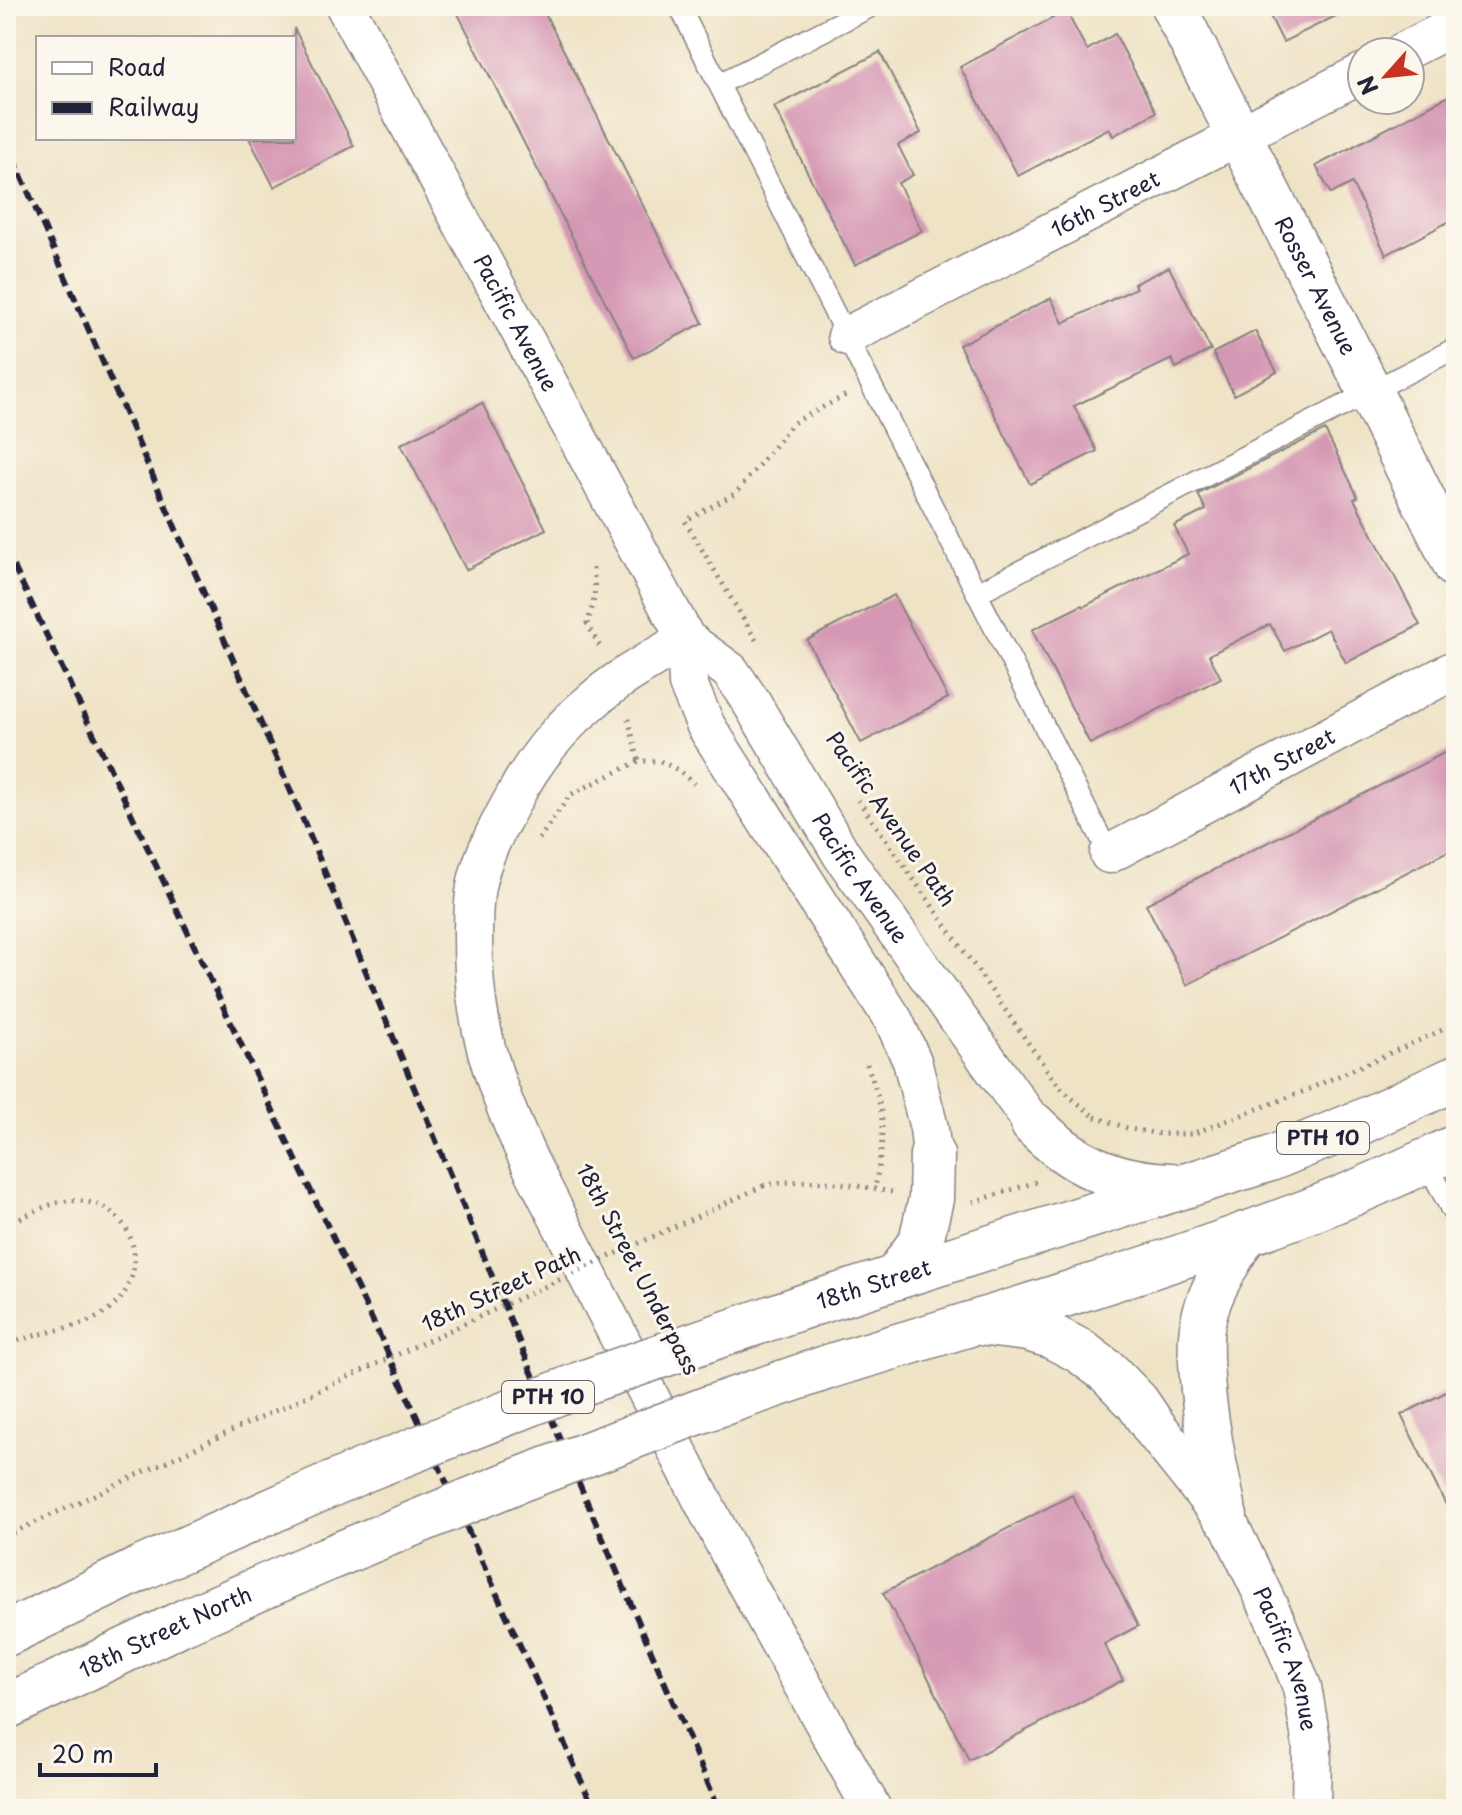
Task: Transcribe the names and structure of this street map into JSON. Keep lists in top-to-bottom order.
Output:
{
  "streets": {
    "main road": [
      "Rosser Avenue",
      "PTH 10",
      "18th Street",
      "18th Street North"
    ],
    "street": ["16th Street", "Pacific Avenue", "17th Street"],
    "path": ["Pacific Avenue Path", "18th Street Underpass", "18th Street Path"]
  },
  "crossings": [
    ["16th Street", "Rosser Avenue"],
    ["PTH 10", "18th Street North"]
  ],
  "legend": ["Road", "Railway"],
  "scale_bar": "20 m",
  "north": "bottom left"
}
